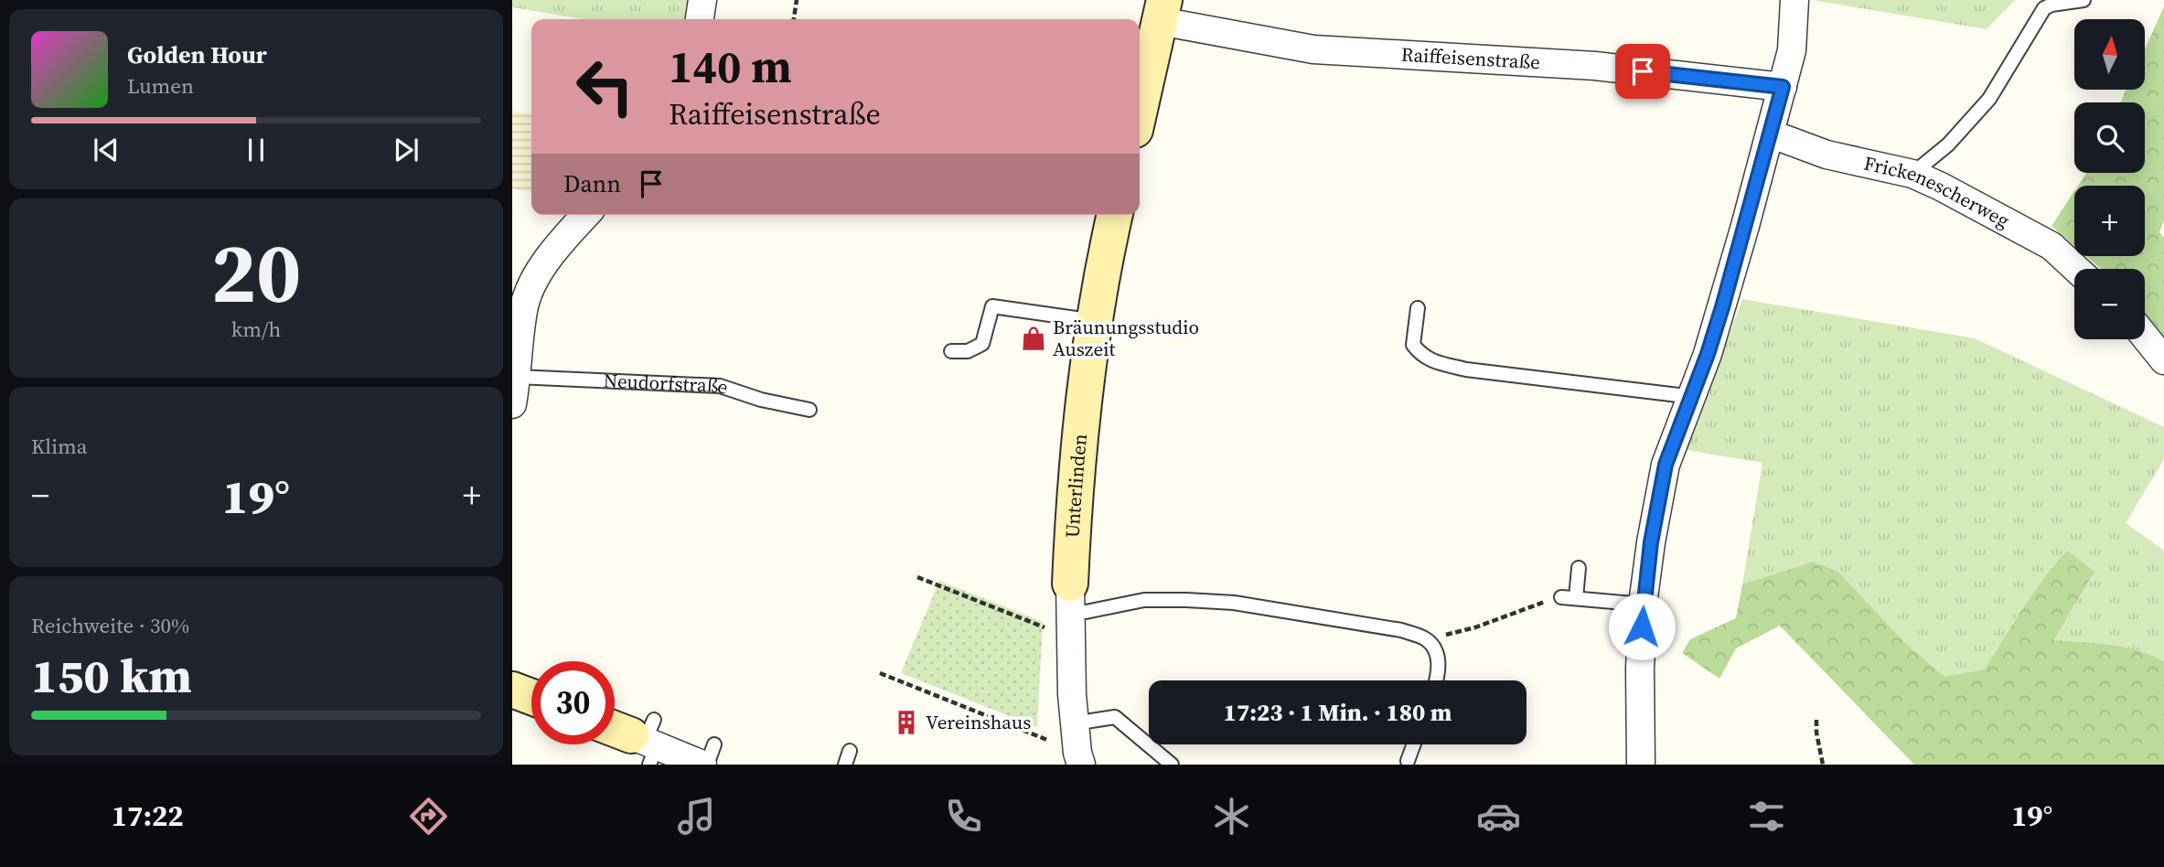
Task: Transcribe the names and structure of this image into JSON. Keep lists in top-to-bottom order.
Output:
{
  "streets": {
    "main road": ["Unterlinden"],
    "street": ["Raiffeisenstraße", "Frickenescherweg"],
    "lane": ["Neudorfstraße"]
  },
  "places": {
    "shop": ["Bräunungsstudio Auszeit"],
    "building": ["Vereinshaus"]
  },
  "north": "top",
  "page": {
    "map_buttons": ["+", "−"],
    "turn": ["140 m", "Raiffeisenstraße"],
    "song": ["Golden Hour", "Lumen"],
    "then": "Dann",
    "tile": [
      ["20", "km/h"],
      "Klima",
      ["Reichweite · 30%", "150 km"]
    ],
    "heat": ["−", "19°", "+"],
    "limit": "30",
    "trip": "17:23 · 1 Min. · 180 m",
    "tabs": ["17:22", "19°"]
  }
}
